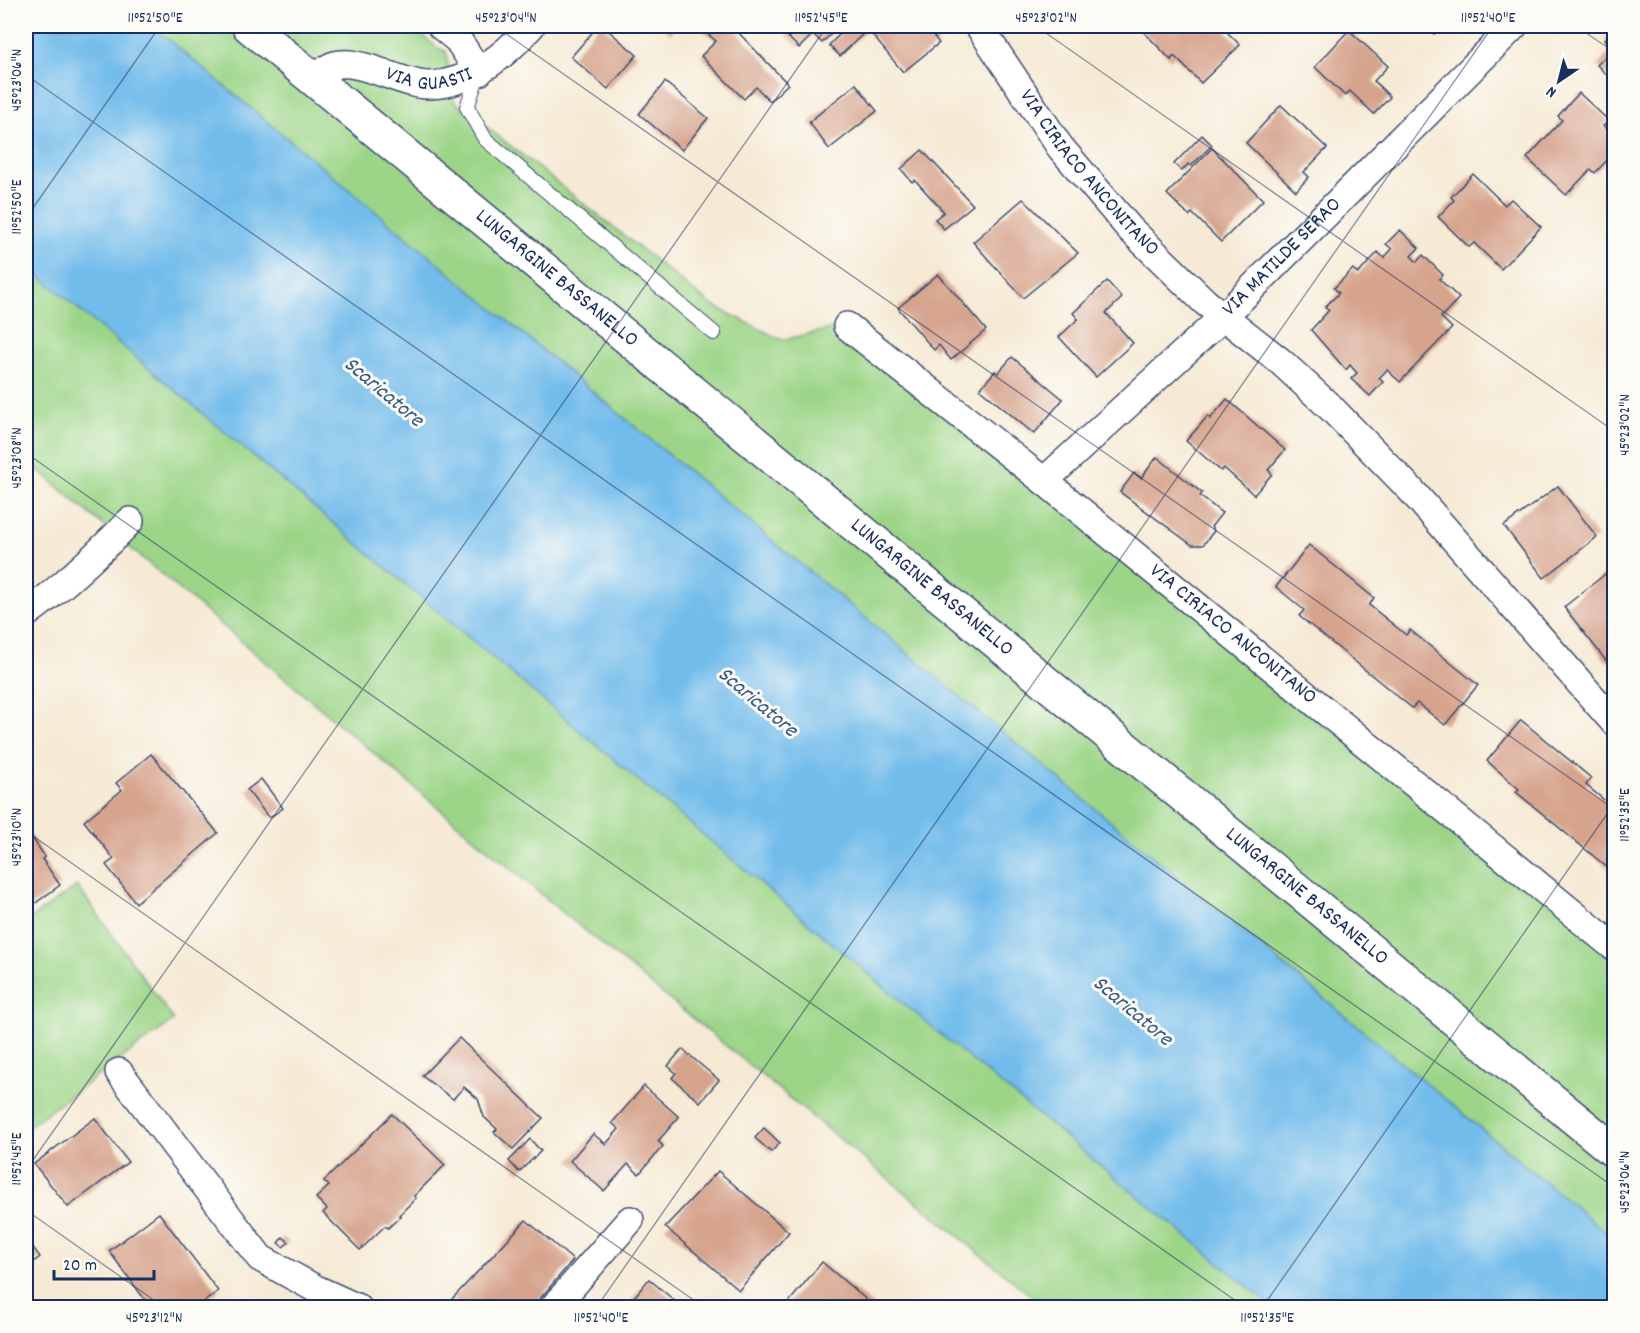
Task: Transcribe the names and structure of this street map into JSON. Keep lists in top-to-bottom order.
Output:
{
  "streets": {
    "street": [
      "VIA GUASTI",
      "VIA CIRIACO ANCONITANO",
      "VIA MATILDE SERAO",
      "LUNGARGINE BASSANELLO"
    ]
  },
  "crossings": [
    ["VIA GUASTI", "LUNGARGINE BASSANELLO"],
    ["VIA CIRIACO ANCONITANO", "VIA MATILDE SERAO"]
  ],
  "water": ["Scaricatore"],
  "scale_bar": "20 m",
  "north": "bottom left",
  "coordinates": [
    "11°52'50\"E",
    "45°23'04\"N",
    "11°52'45\"E",
    "45°23'02\"N",
    "11°52'40\"E",
    "45°23'06\"N",
    "45°23'08\"N",
    "11°52'35\"E",
    "45°23'10\"N",
    "45°23'12\"N"
  ]
}
